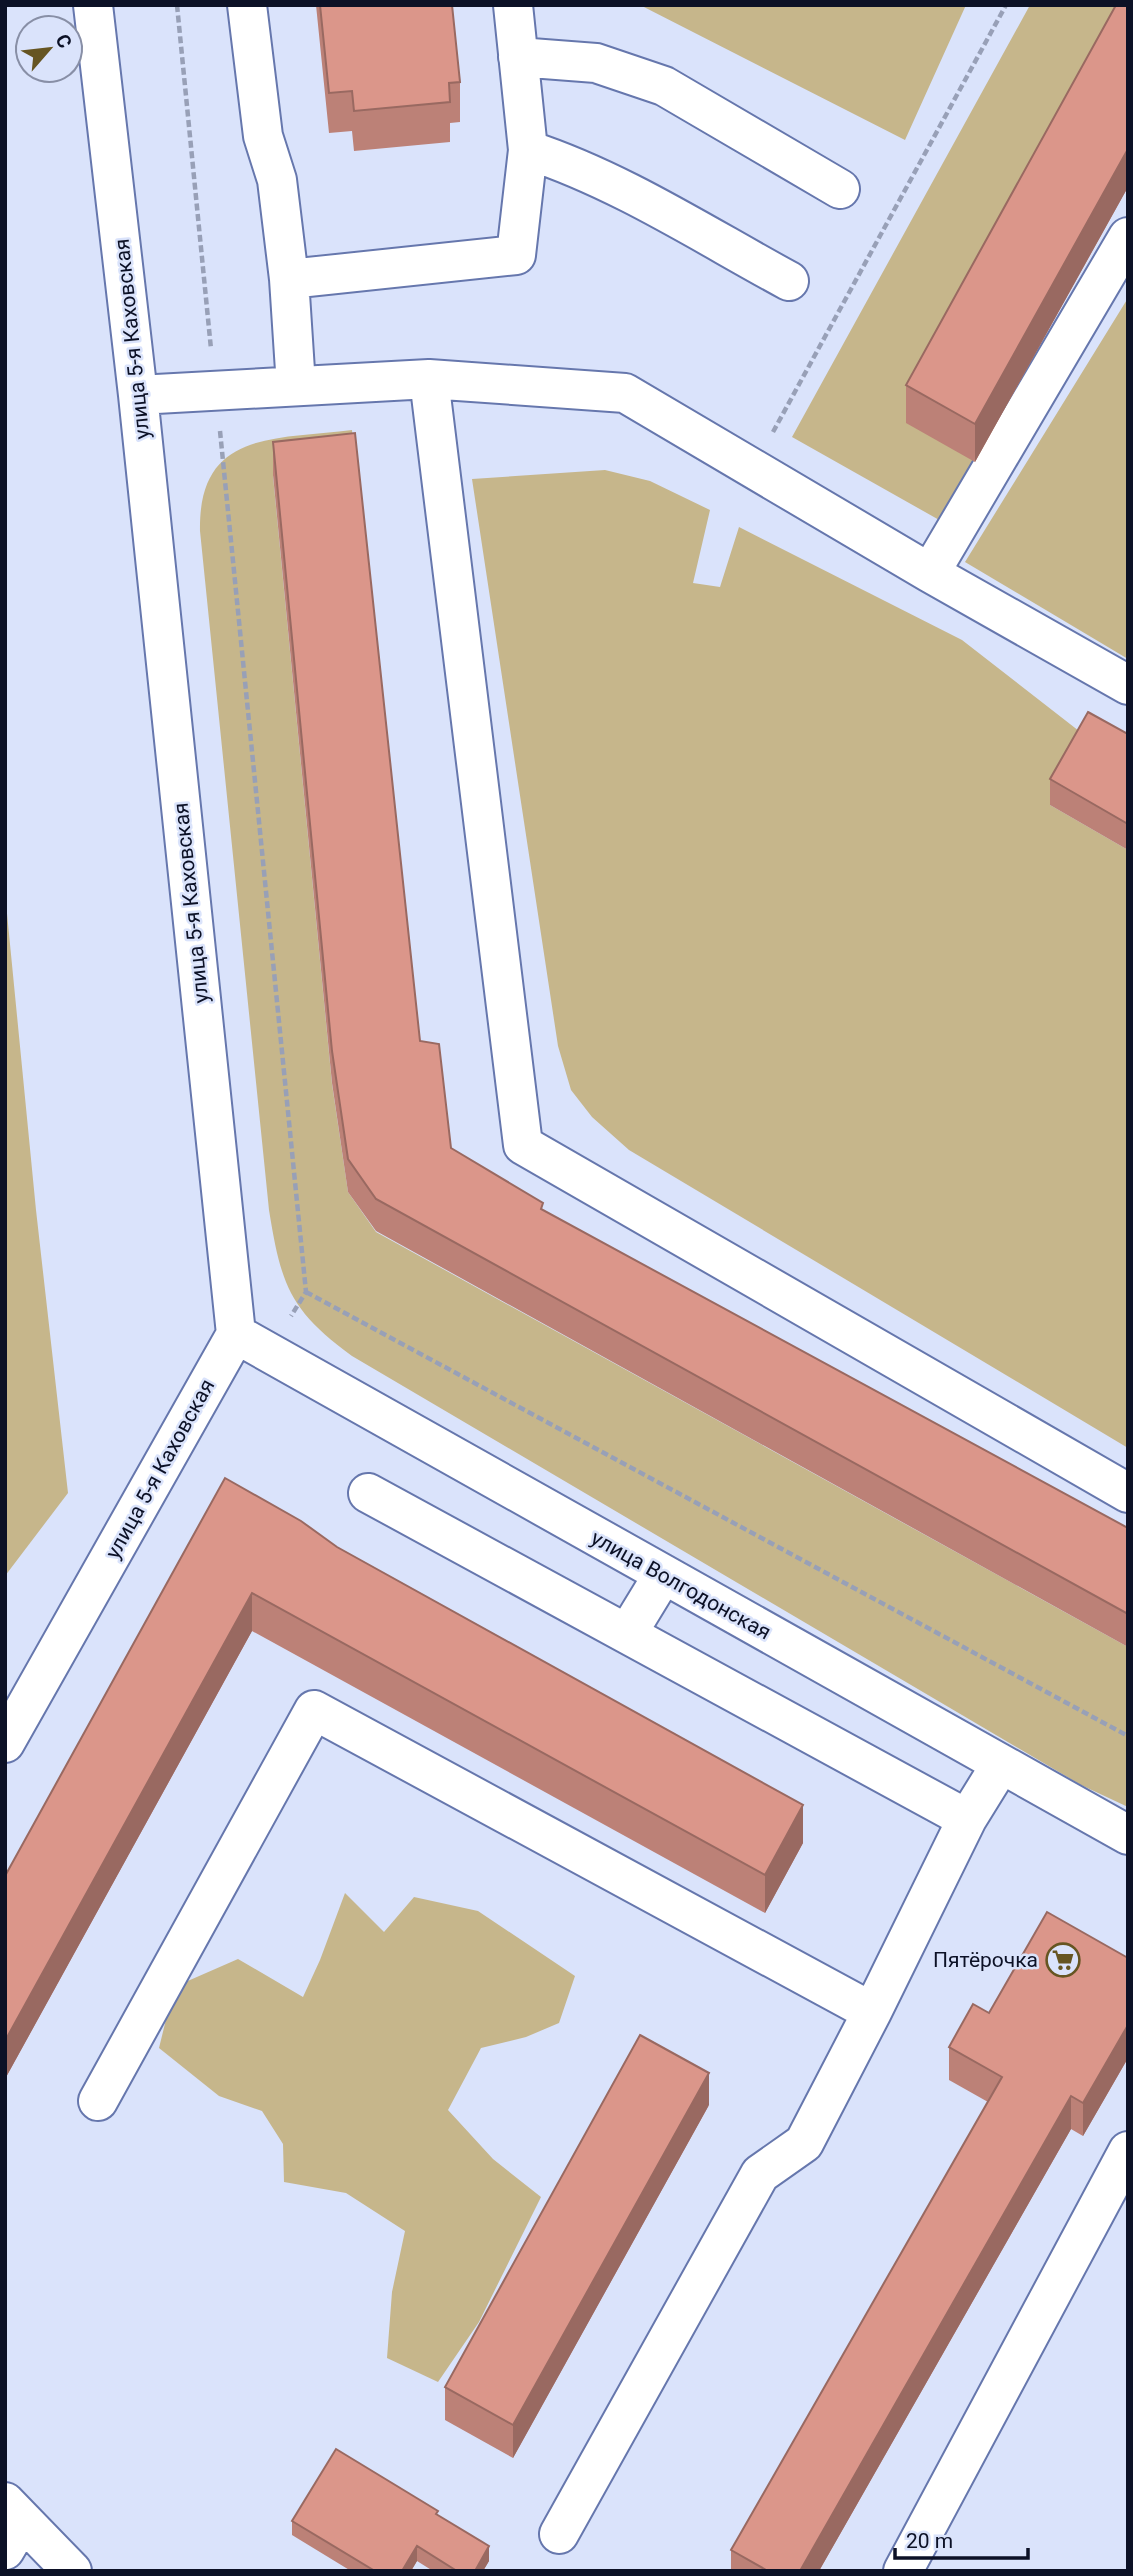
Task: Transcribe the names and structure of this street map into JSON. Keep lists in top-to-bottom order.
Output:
{
  "streets": {
    "street": ["улица 5-я Каховская", "улица Волгодонская"]
  },
  "crossings": [
    ["улица 5-я Каховская", "улица Волгодонская"]
  ],
  "places": {
    "supermarket": ["Пятёрочка"]
  },
  "scale_bar": "20 m",
  "north": "top right"
}
